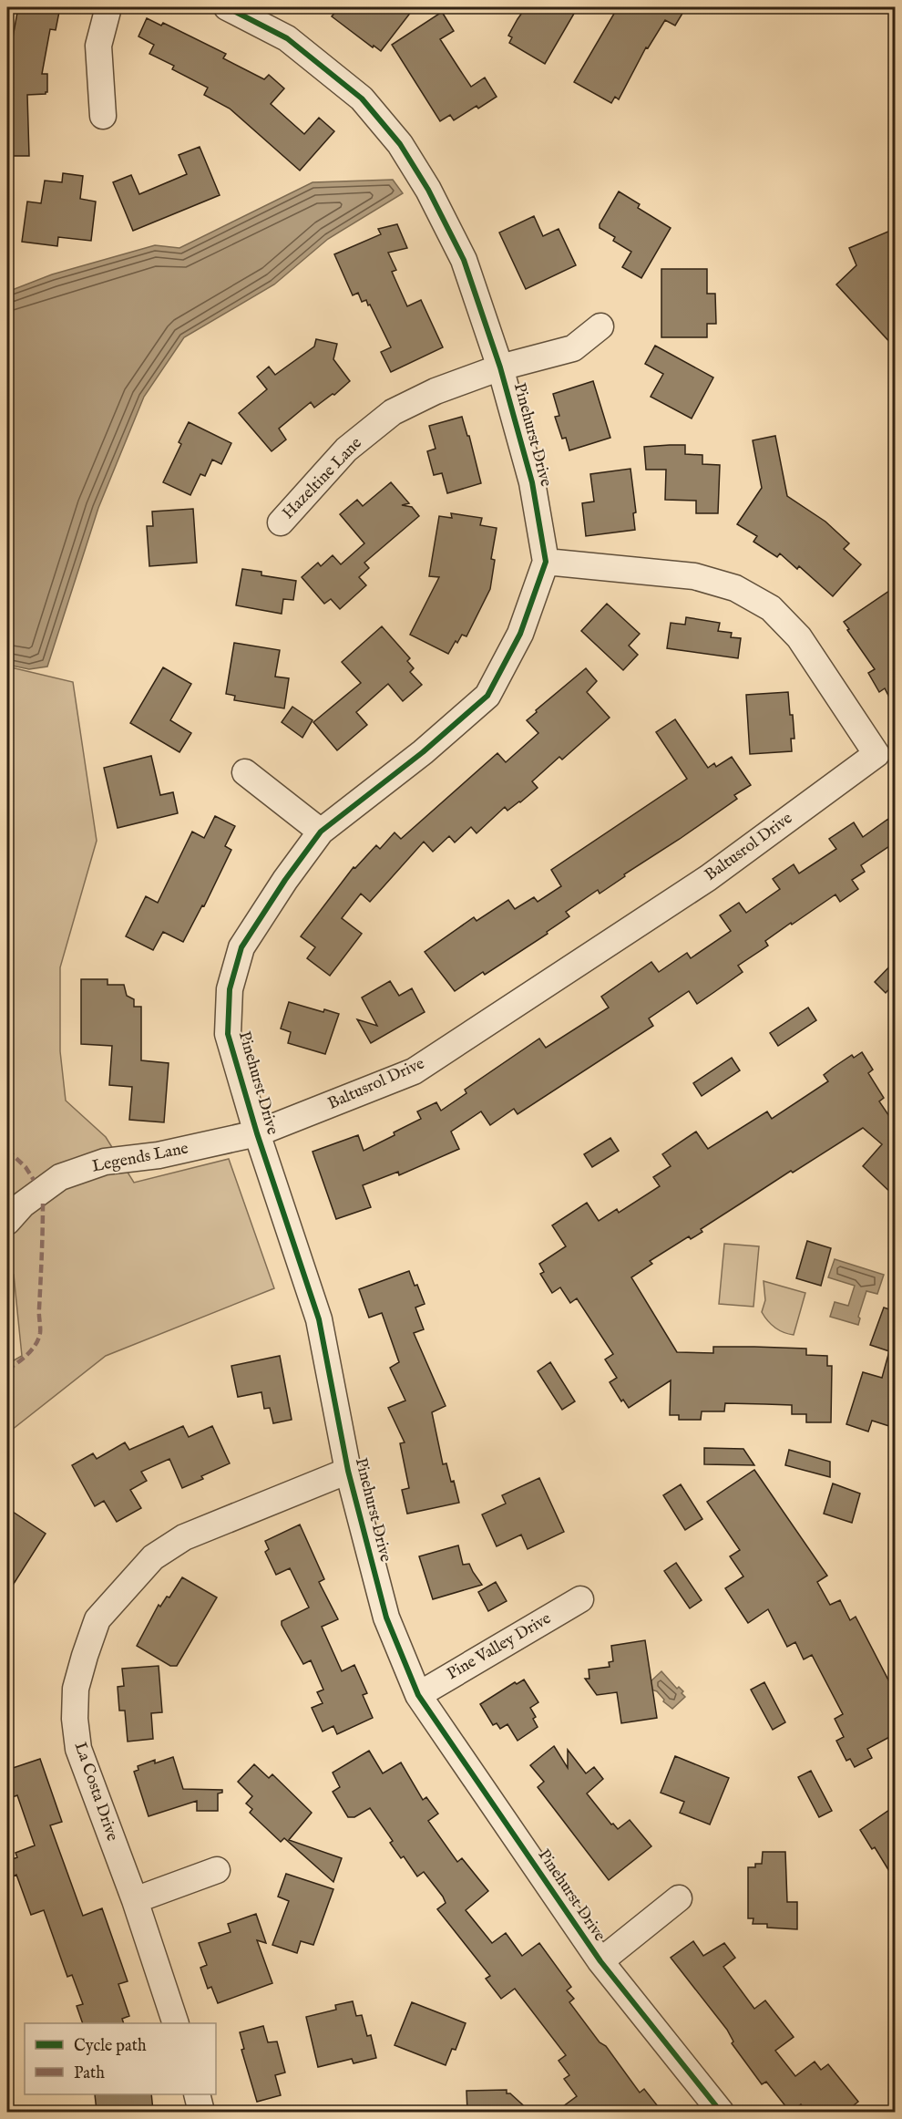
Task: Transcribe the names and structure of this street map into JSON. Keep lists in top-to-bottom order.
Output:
{
  "streets": {
    "street": [
      "Pinehurst Drive",
      "Hazeltine Lane",
      "Baltusrol Drive",
      "Legends Lane",
      "Pine Valley Drive",
      "La Costa Drive"
    ]
  },
  "crossings": [
    ["Pinehurst Drive", "Hazeltine Lane"],
    ["Pinehurst Drive", "Baltusrol Drive"],
    ["Pinehurst Drive", "Legends Lane"],
    ["Pinehurst Drive", "Pine Valley Drive"],
    ["Pinehurst Drive", "La Costa Drive"],
    ["Baltusrol Drive", "Legends Lane"]
  ],
  "legend": ["Cycle path", "Path"]
}
